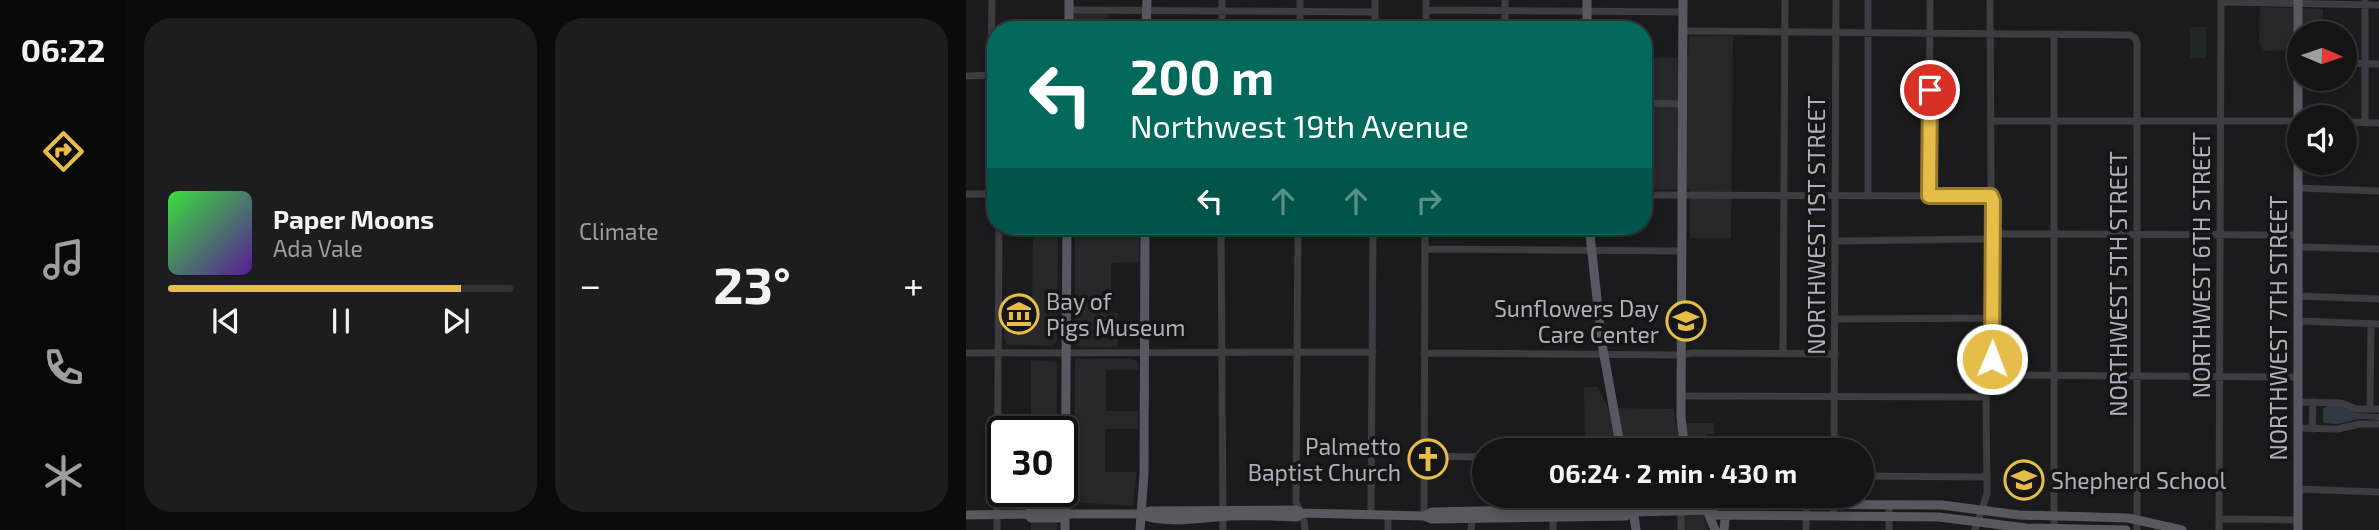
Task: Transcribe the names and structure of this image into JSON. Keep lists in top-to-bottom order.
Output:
{
  "streets": {
    "main road": ["NORTHWEST 7TH STREET"],
    "street": ["NORTHWEST 1ST STREET", "NORTHWEST 6TH STREET", "NORTHWEST 5TH STREET"]
  },
  "places": {
    "museum": ["Bay of Pigs Museum"],
    "school or university": ["Sunflowers Day Care Center", "Shepherd School"],
    "church": ["Palmetto Baptist Church"]
  },
  "north": "right",
  "page": {
    "tabs": "06:22",
    "tile": "Climate",
    "turn": ["200 m", "Northwest 19th Avenue"],
    "song": ["Paper Moons", "Ada Vale"],
    "heat": ["−", "23°", "+"],
    "limit": "30",
    "trip": "06:24 · 2 min · 430 m"
  }
}
